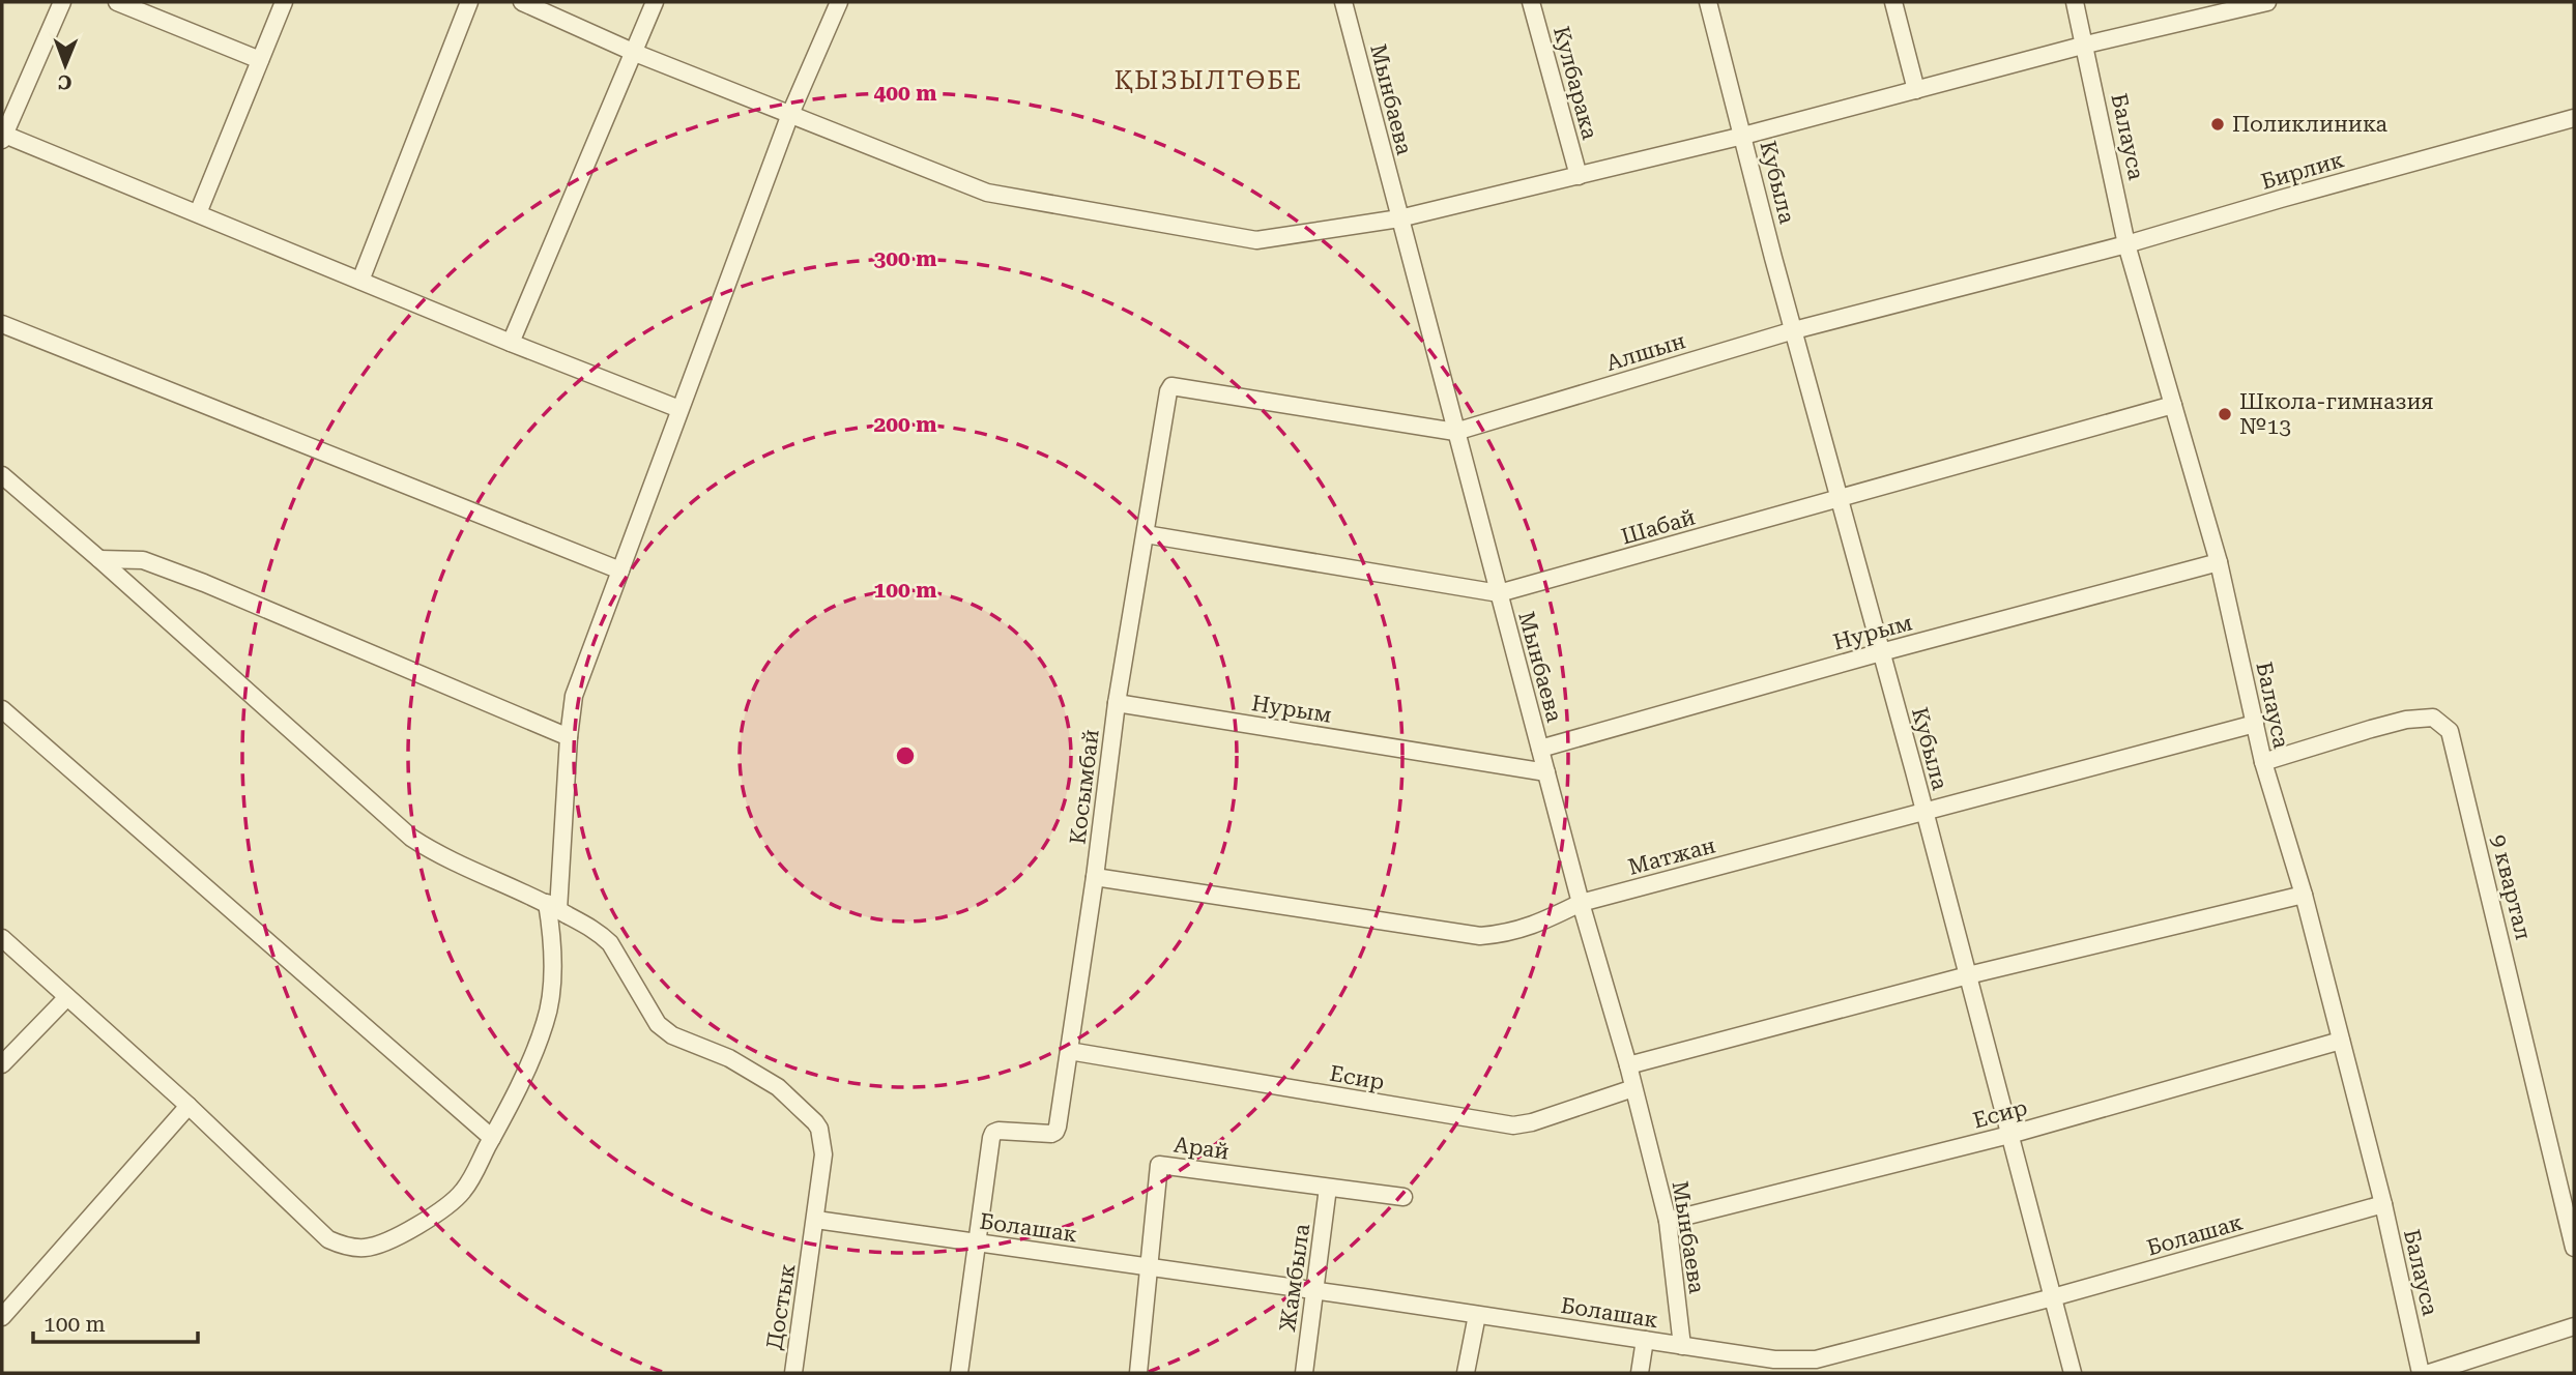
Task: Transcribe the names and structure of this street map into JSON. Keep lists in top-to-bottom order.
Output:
{
  "streets": {
    "street": [
      "Кулбарака",
      "Мынбаева",
      "Балауса",
      "Бирлик",
      "Кубыла",
      "Алшын",
      "Шабай",
      "Нурым",
      "Косымбай",
      "Матжан",
      "9 квартал",
      "Есир",
      "Арай",
      "Болашак",
      "Жамбыла",
      "Достык"
    ]
  },
  "crossings": [
    ["Мынбаева", "Алшын"],
    ["Мынбаева", "Шабай"],
    ["Мынбаева", "Нурым"],
    ["Мынбаева", "Матжан"],
    ["Мынбаева", "Есир"],
    ["Мынбаева", "Болашак"],
    ["Балауса", "Бирлик"],
    ["Балауса", "Алшын"],
    ["Балауса", "Шабай"],
    ["Балауса", "Нурым"],
    ["Балауса", "Матжан"],
    ["Балауса", "9 квартал"],
    ["Балауса", "Есир"],
    ["Балауса", "Болашак"],
    ["Бирлик", "Алшын"],
    ["Кубыла", "Алшын"],
    ["Кубыла", "Шабай"],
    ["Кубыла", "Нурым"],
    ["Кубыла", "Матжан"],
    ["Кубыла", "Есир"],
    ["Кубыла", "Болашак"],
    ["Алшын", "Косымбай"],
    ["Шабай", "Косымбай"],
    ["Нурым", "Косымбай"],
    ["Косымбай", "Матжан"],
    ["Косымбай", "Есир"],
    ["Косымбай", "Болашак"],
    ["Арай", "Болашак"],
    ["Арай", "Жамбыла"],
    ["Болашак", "Жамбыла"],
    ["Болашак", "Достык"]
  ],
  "districts": ["ҚЫЗЫЛТӨБЕ"],
  "places": ["Поликлиника", "Школа-гимназия №13"],
  "scale_bar": "100 m",
  "north": "bottom",
  "rings": [
    "400 m",
    "300 m",
    "200 m",
    "100 m"
  ]
}
